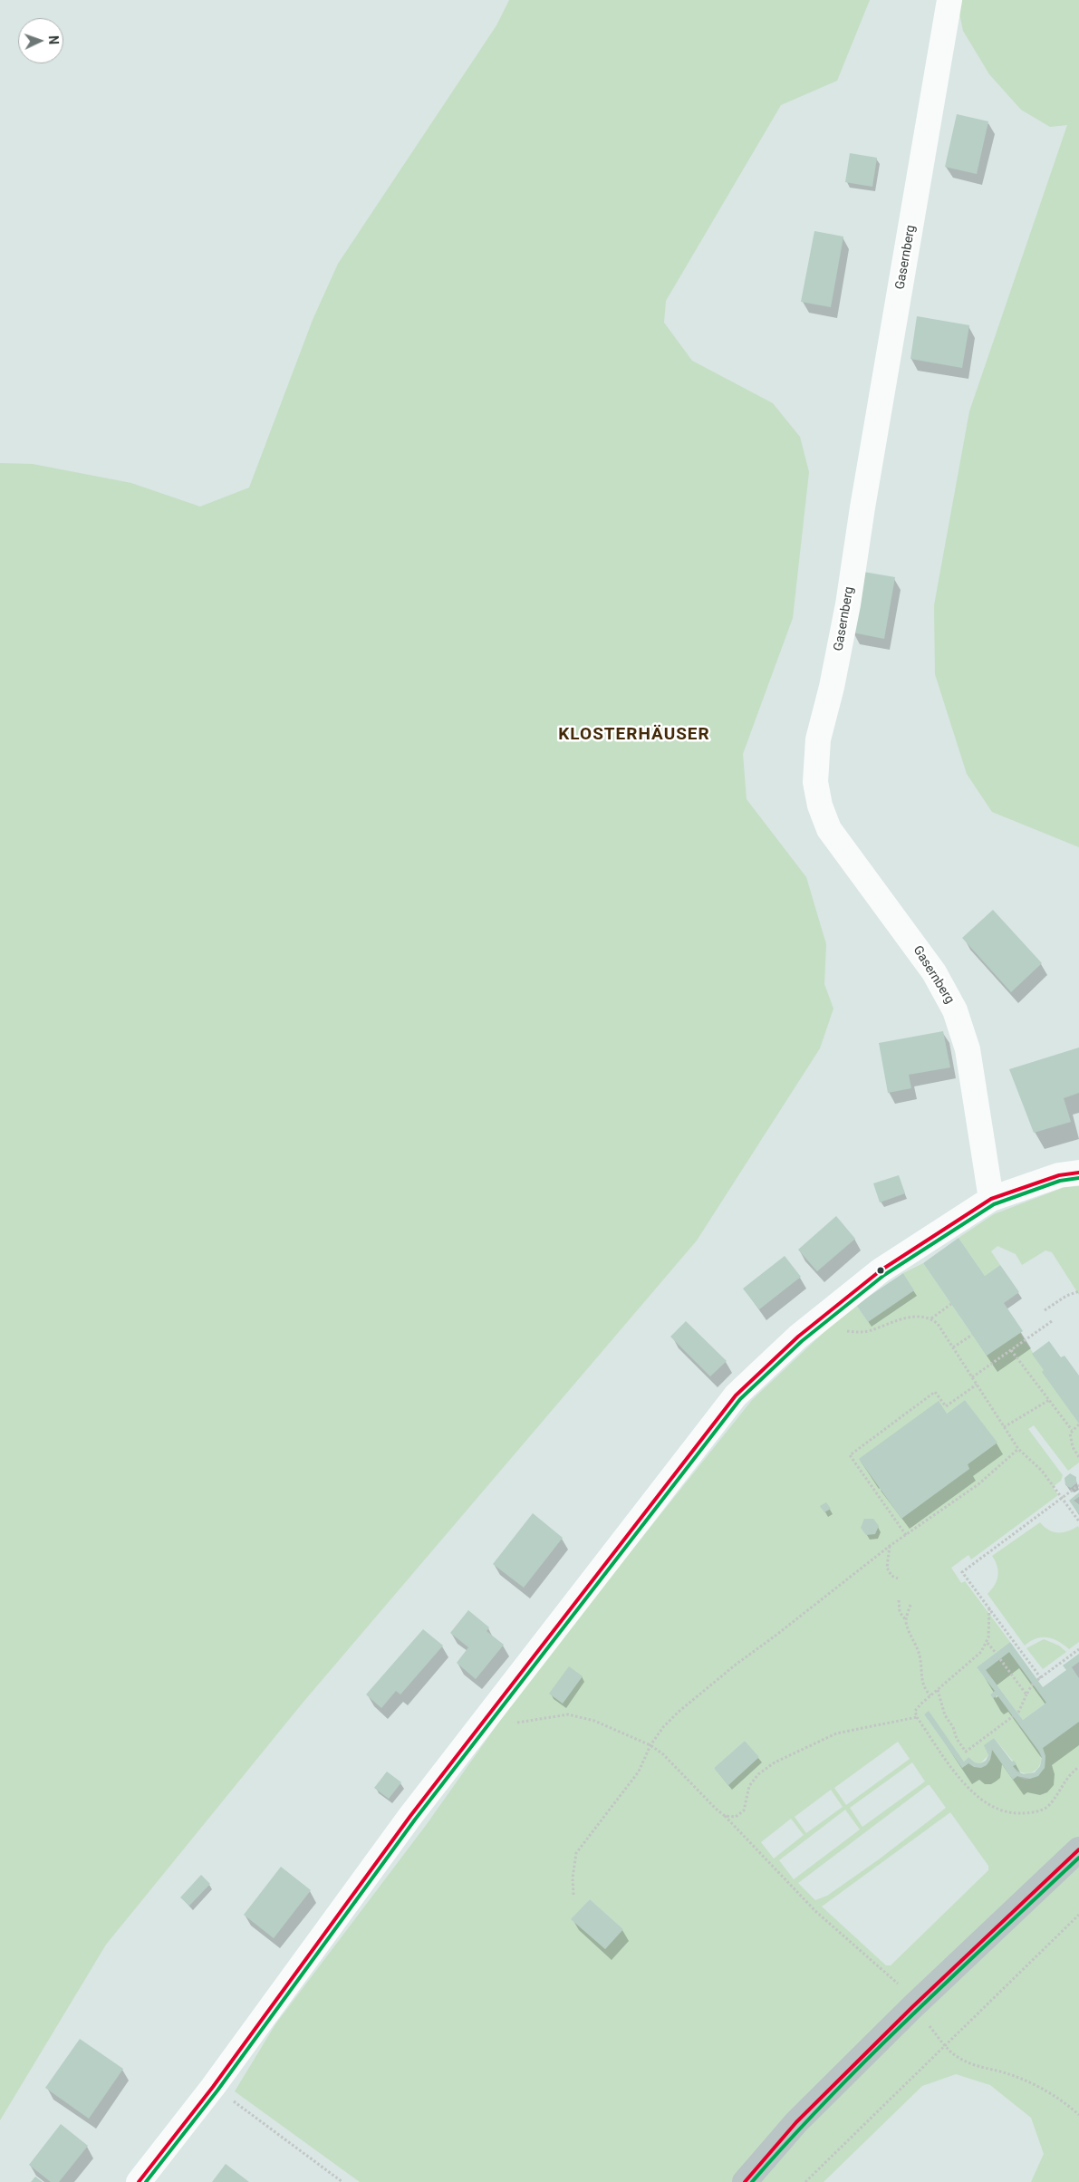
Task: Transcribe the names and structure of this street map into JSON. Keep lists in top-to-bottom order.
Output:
{
  "streets": {
    "street": ["Gasernberg"]
  },
  "districts": ["KLOSTERHÄUSER"],
  "north": "right"
}
